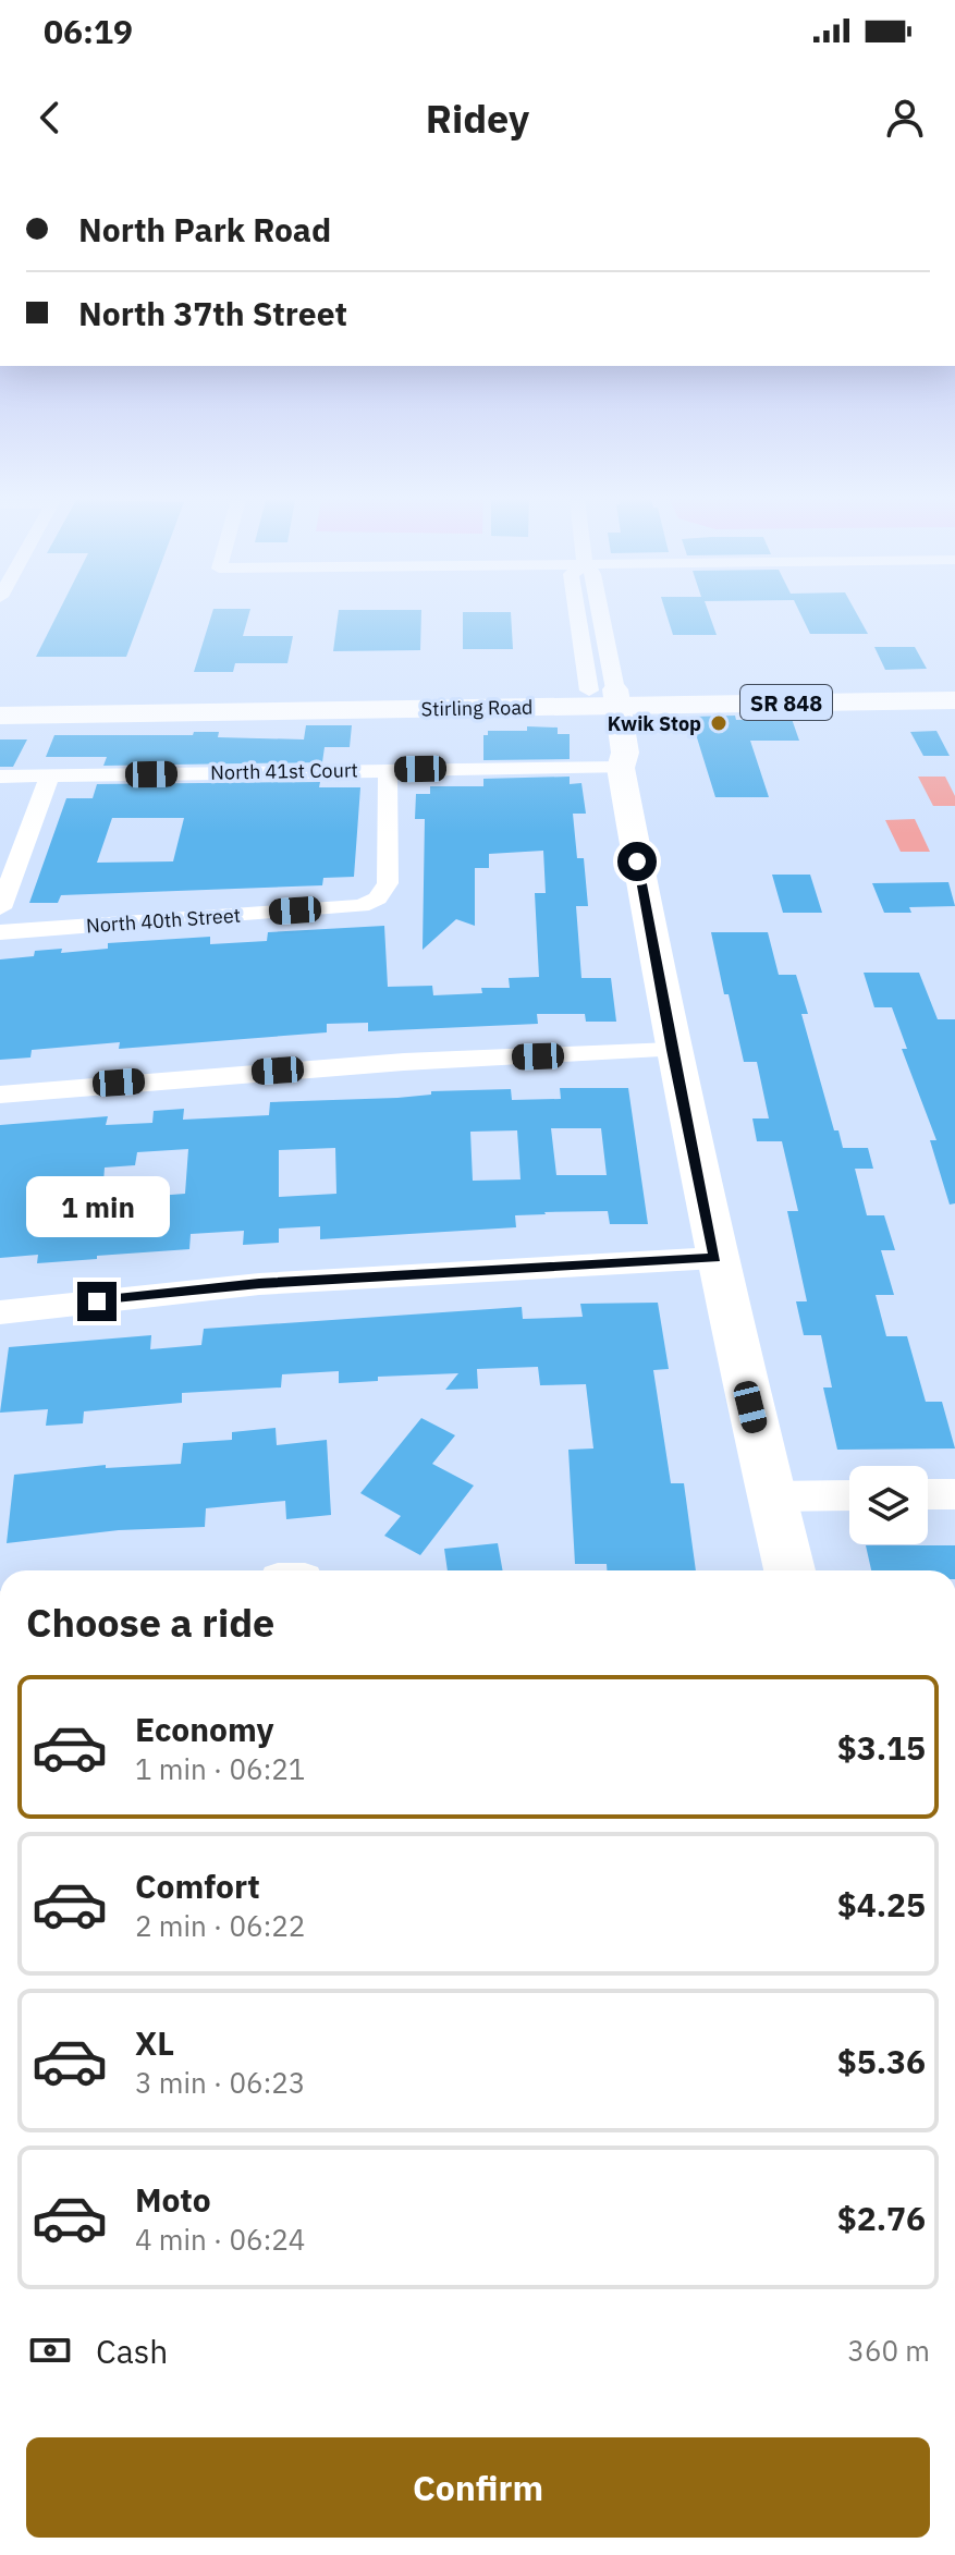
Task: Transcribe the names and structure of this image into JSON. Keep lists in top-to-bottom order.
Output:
{
  "streets": {
    "main road": ["SR 848", "Stirling Road"],
    "street": ["North 41st Court", "North 40th Street"]
  },
  "crossings": [
    ["North 41st Court", "North 40th Street"]
  ],
  "places": ["Kwik Stop"],
  "page": {
    "status": "06:19",
    "header": "Ridey",
    "banner": ["North Park Road", "North 37th Street"],
    "bubble": "1 min",
    "heading": "Choose a ride",
    "list": [
      {
        "name": "Economy",
        "note": "1 min · 06:21",
        "value": "$3.15"
      },
      {
        "name": "Comfort",
        "note": "2 min · 06:22",
        "value": "$4.25"
      },
      {
        "name": "XL",
        "note": "3 min · 06:23",
        "value": "$5.36"
      },
      {
        "name": "Moto",
        "note": "4 min · 06:24",
        "value": "$2.76"
      }
    ],
    "pay": ["Cash", "360 m"],
    "buttons": "Confirm"
  }
}
